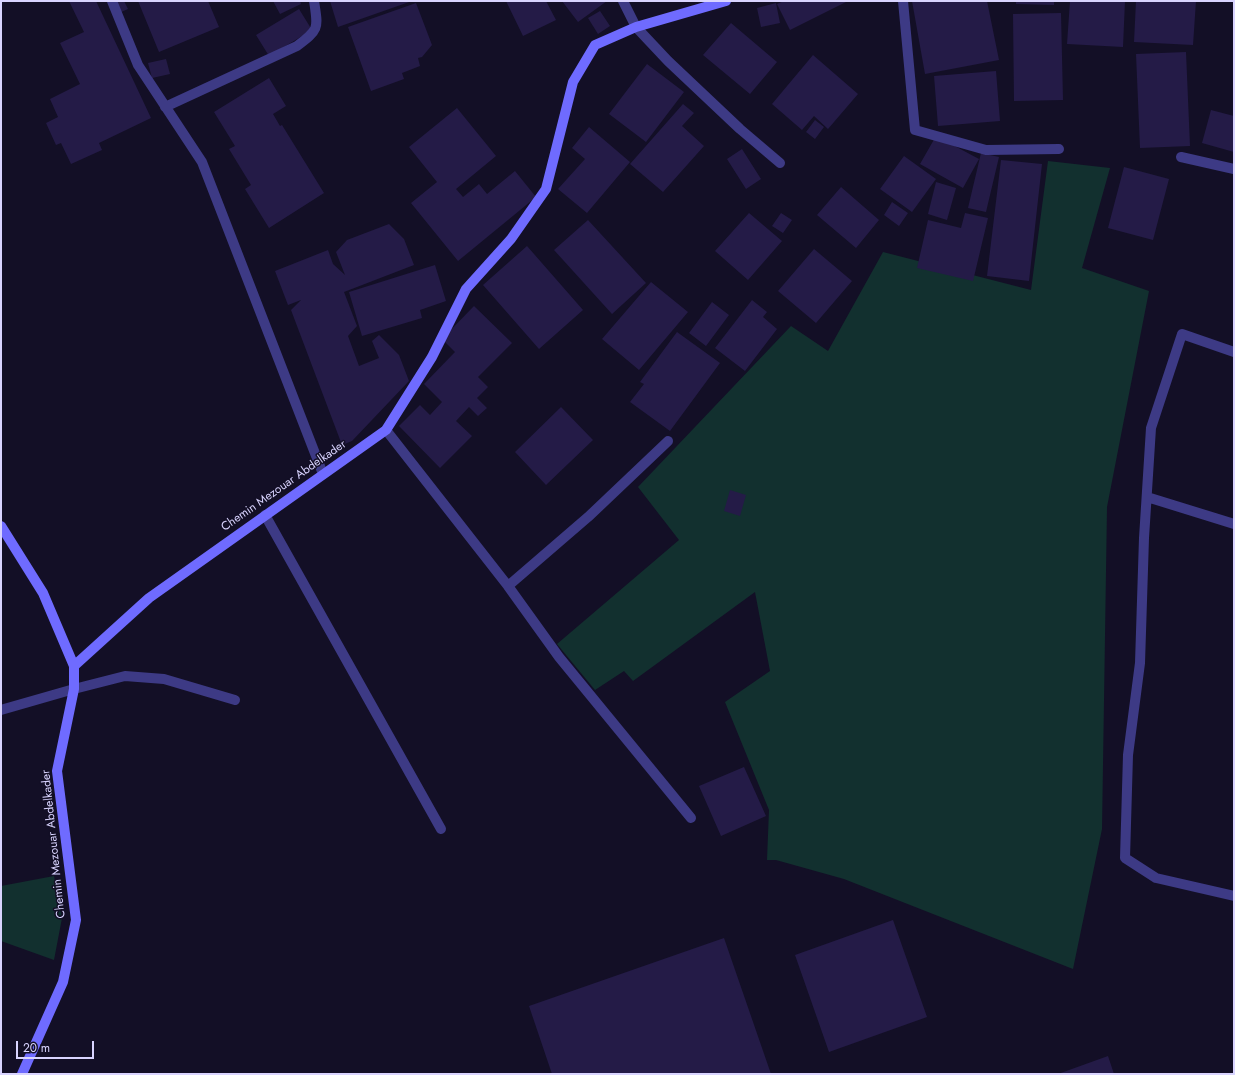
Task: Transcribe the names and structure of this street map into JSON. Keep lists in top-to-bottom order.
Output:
{
  "streets": {
    "street": ["Chemin Mezouar Abdelkader"]
  },
  "scale_bar": "20 m"
}
